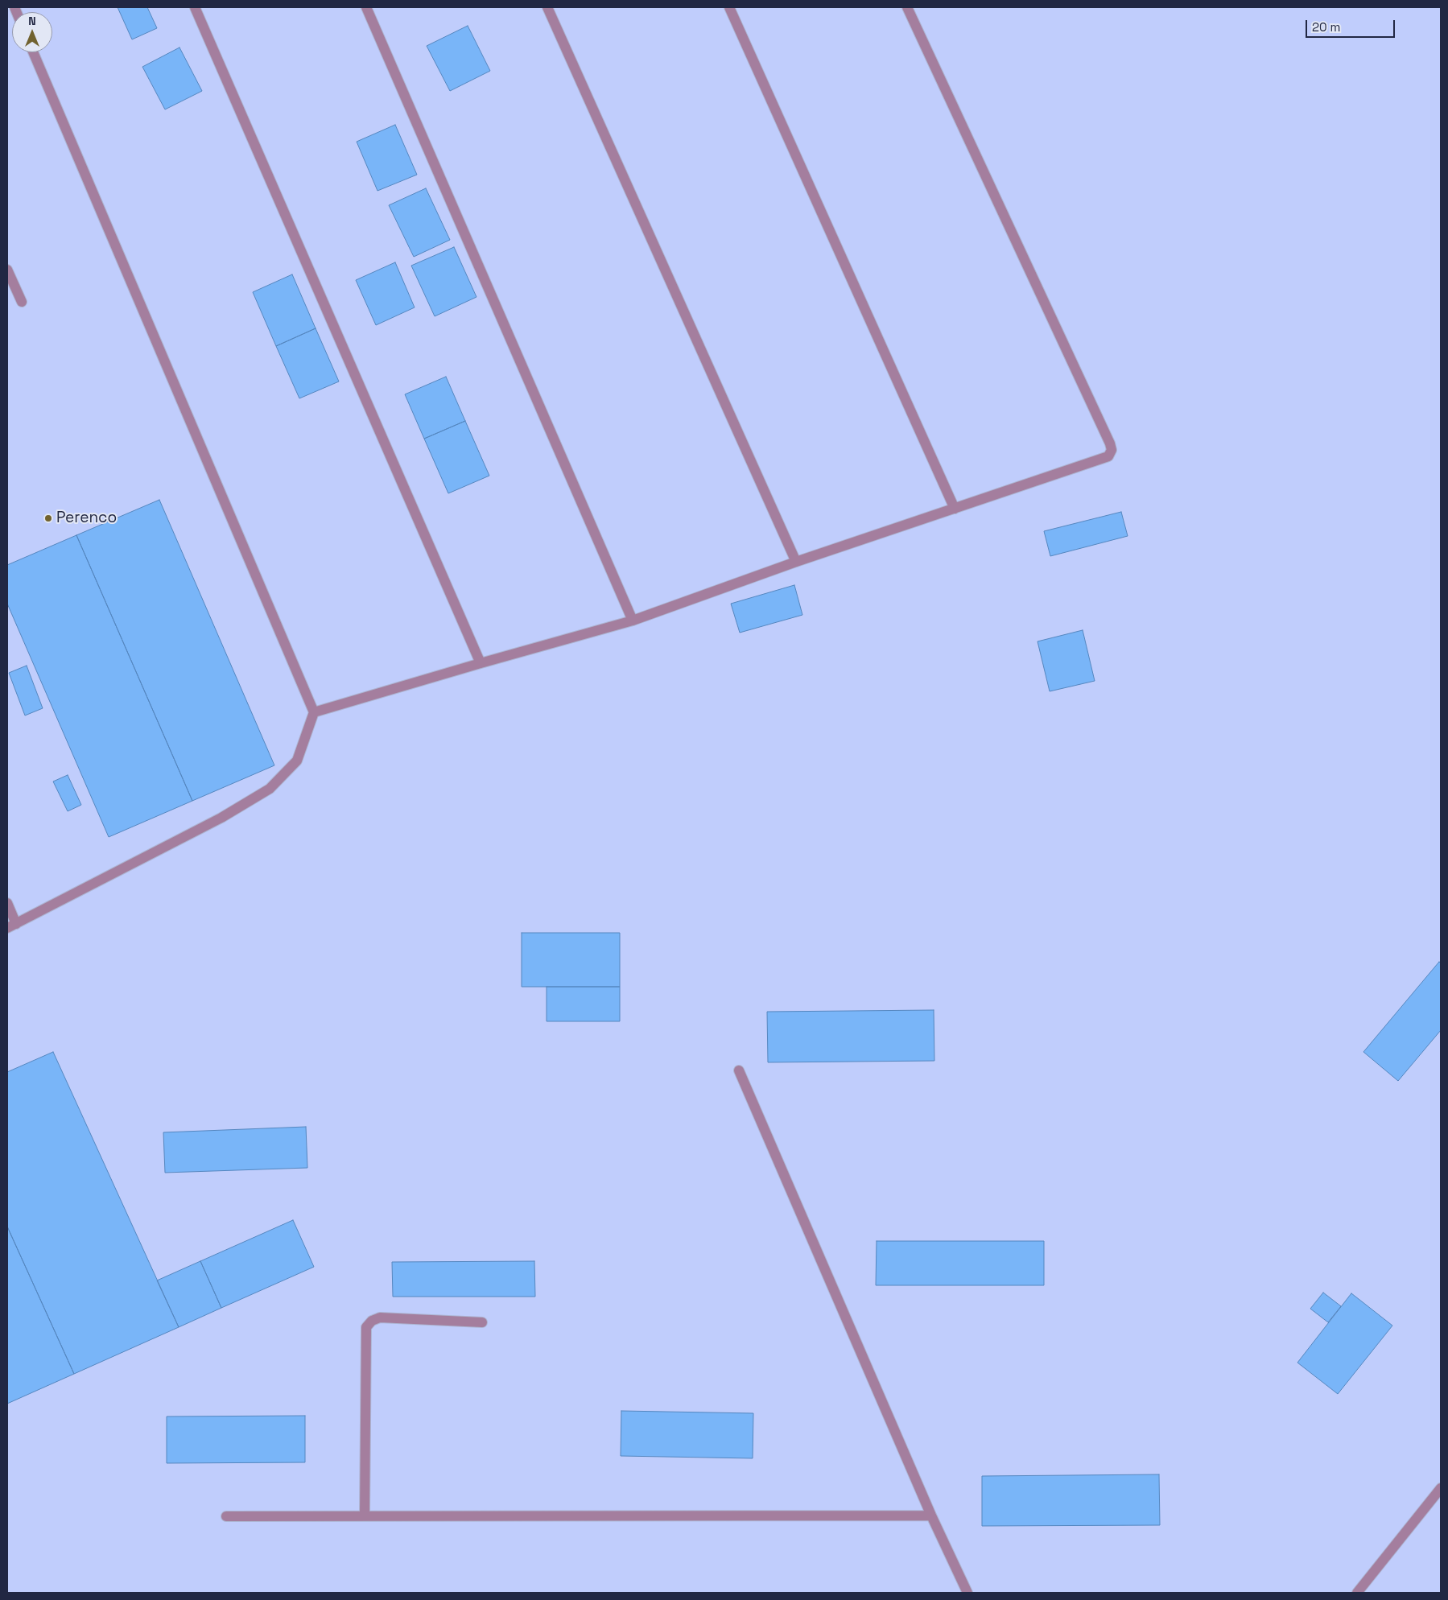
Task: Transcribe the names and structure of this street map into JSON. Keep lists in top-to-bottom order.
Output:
{
  "places": ["Perenco"],
  "scale_bar": "20 m",
  "north": "top"
}
